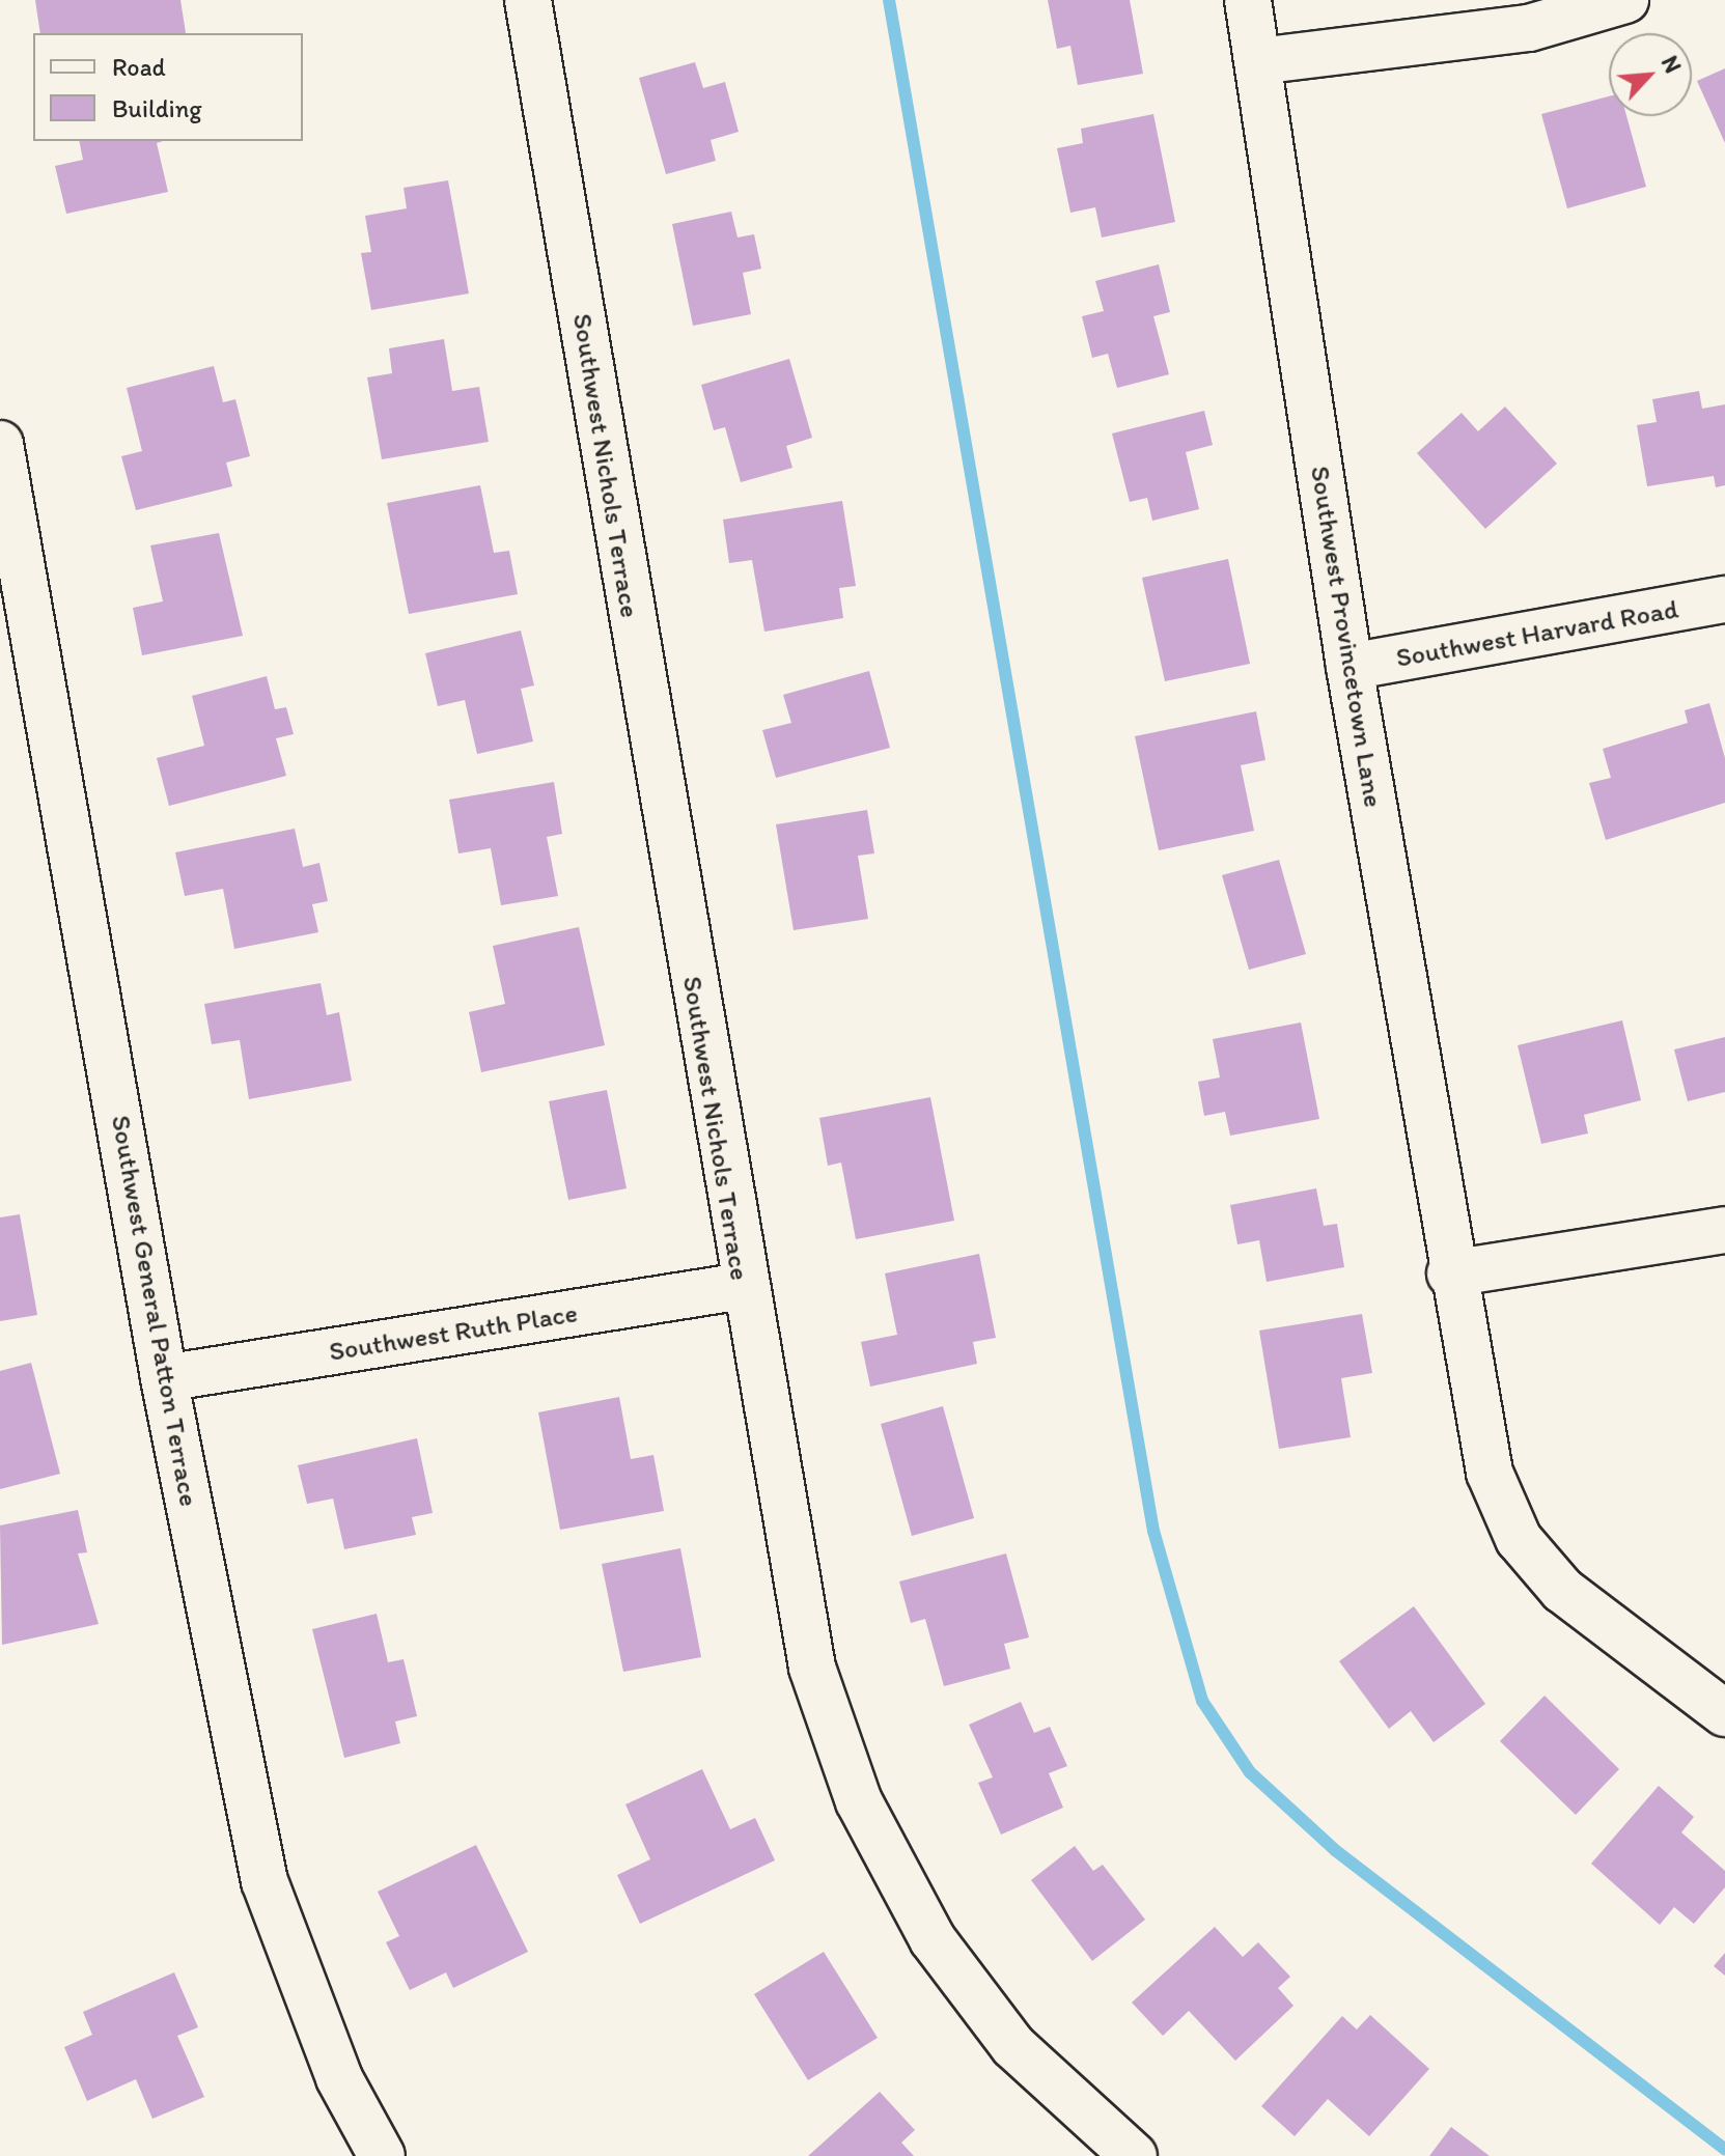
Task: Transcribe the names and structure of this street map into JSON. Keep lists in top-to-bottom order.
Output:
{
  "streets": {
    "street": [
      "Southwest Nichols Terrace",
      "Southwest Harvard Road",
      "Southwest Provincetown Lane",
      "Southwest General Patton Terrace",
      "Southwest Ruth Place"
    ]
  },
  "crossings": [
    ["Southwest Nichols Terrace", "Southwest Ruth Place"],
    ["Southwest Harvard Road", "Southwest Provincetown Lane"],
    ["Southwest General Patton Terrace", "Southwest Ruth Place"]
  ],
  "legend": ["Road", "Building"],
  "north": "top right"
}
